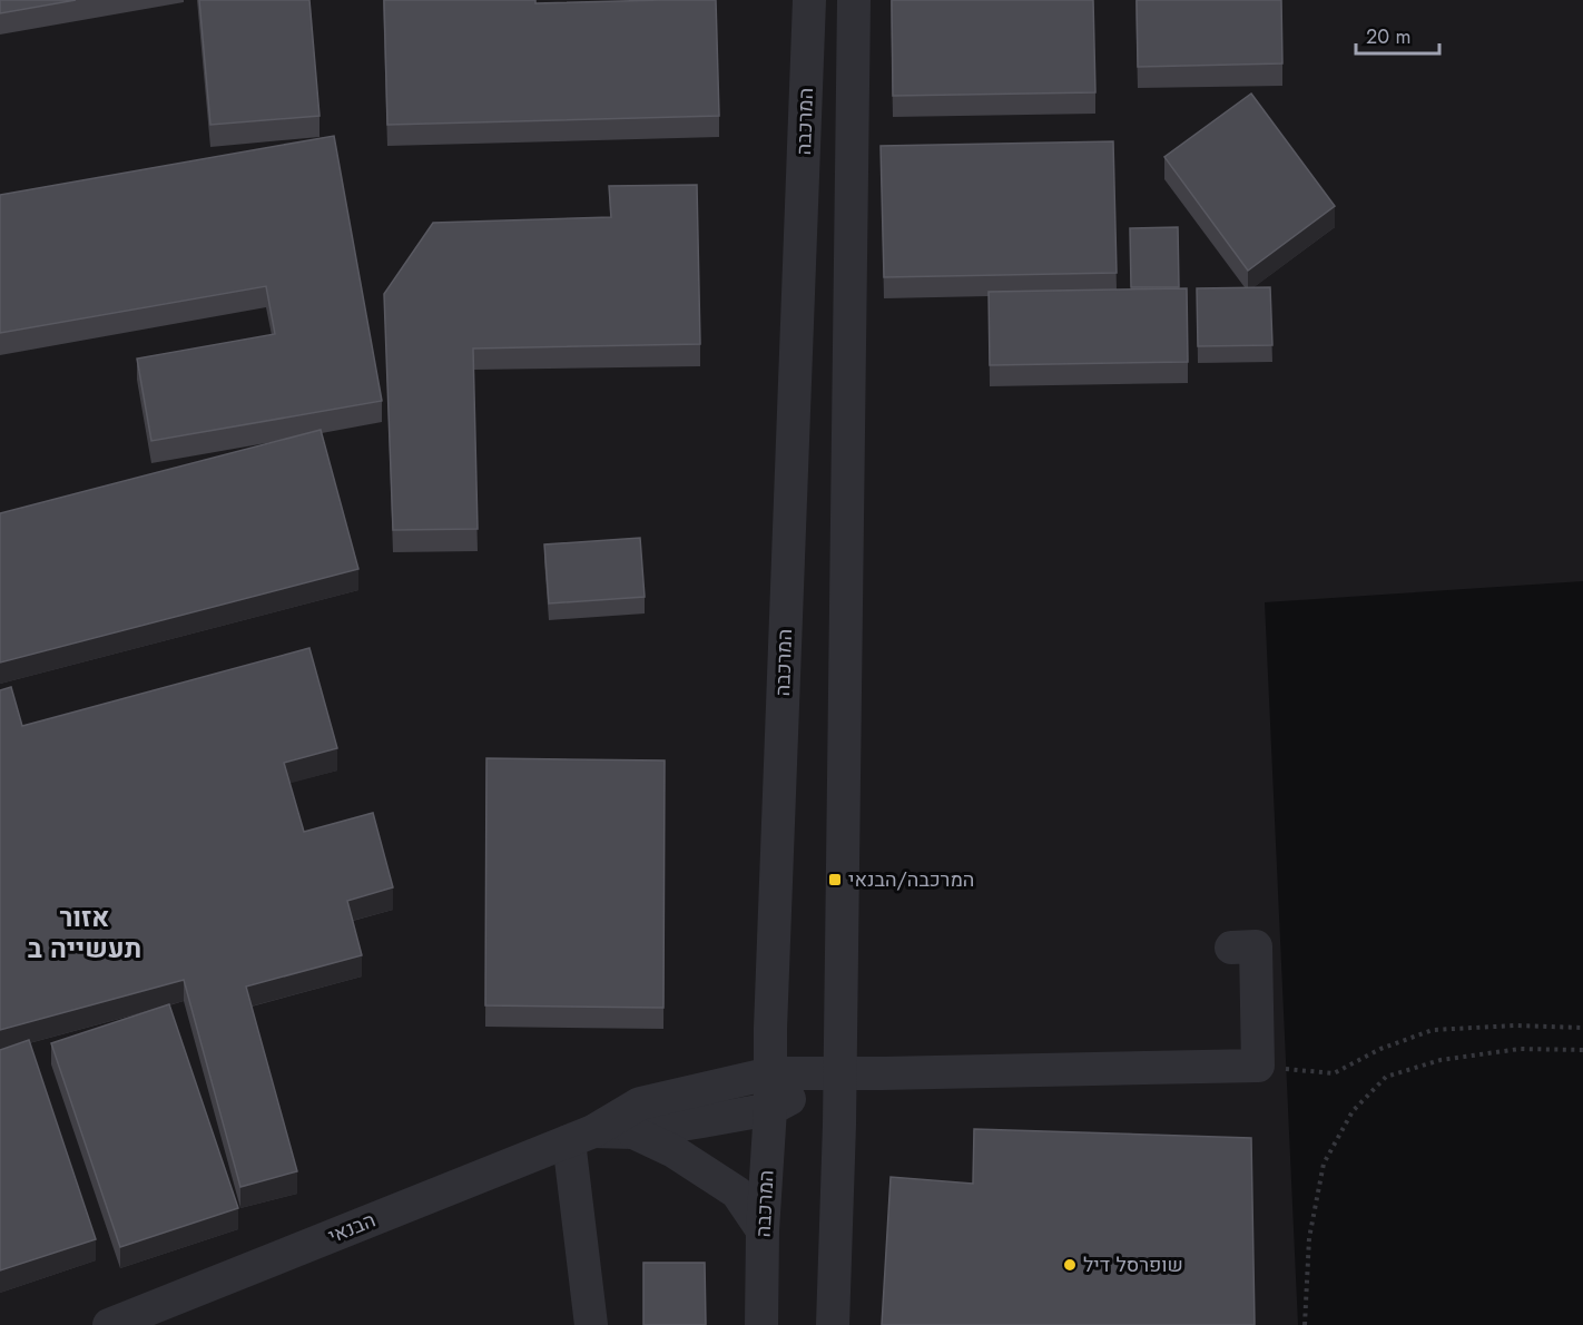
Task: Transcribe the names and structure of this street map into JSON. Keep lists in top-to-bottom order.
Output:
{
  "streets": {
    "street": ["המרכבה", "הבנאי"]
  },
  "crossings": [
    ["המרכבה", "הבנאי"]
  ],
  "districts": ["אזור תעשייה ב"],
  "places": {
    "transit": ["המרכבה/הבנאי"],
    "other": ["שופרסל דיל"]
  },
  "scale_bar": "20 m"
}
